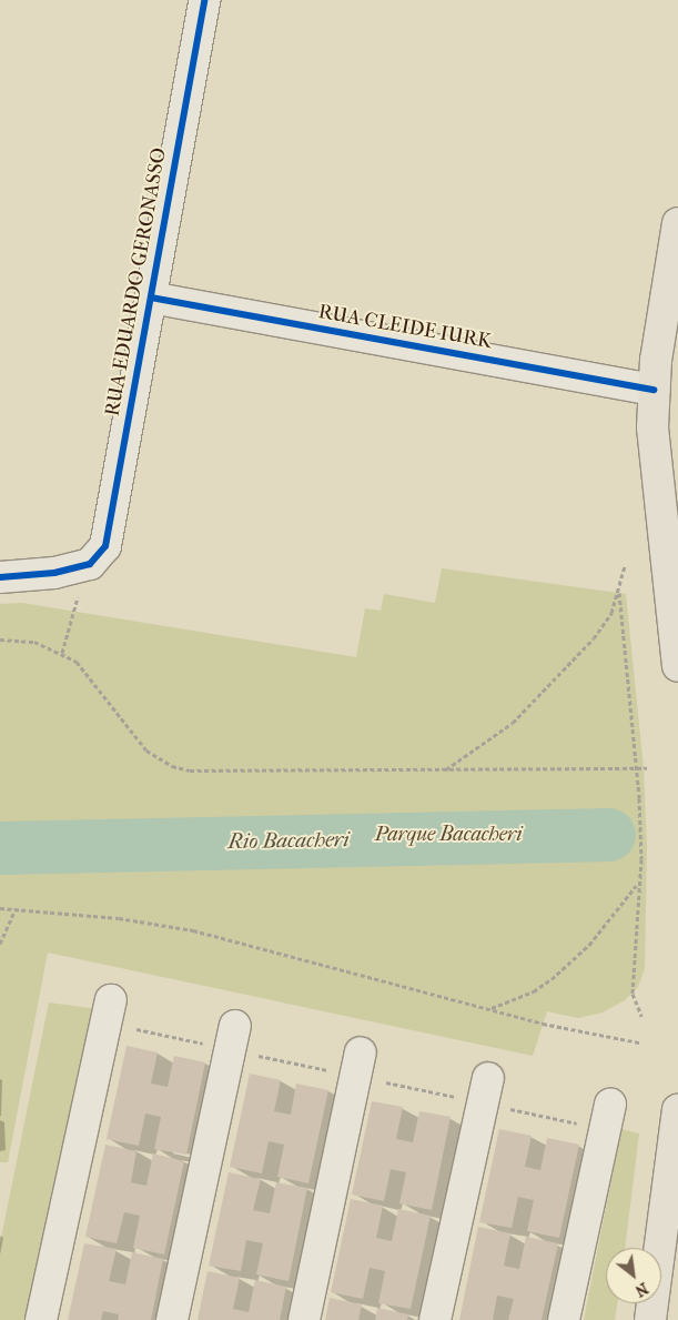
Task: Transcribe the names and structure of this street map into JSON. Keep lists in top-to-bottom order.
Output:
{
  "streets": {
    "street": ["RUA EDUARDO GERONASSO", "RUA CLEIDE IURK"]
  },
  "crossings": [
    ["RUA EDUARDO GERONASSO", "RUA CLEIDE IURK"]
  ],
  "water": ["Rio Bacacheri"],
  "parks": ["Parque Bacacheri"],
  "north": "bottom right"
}
